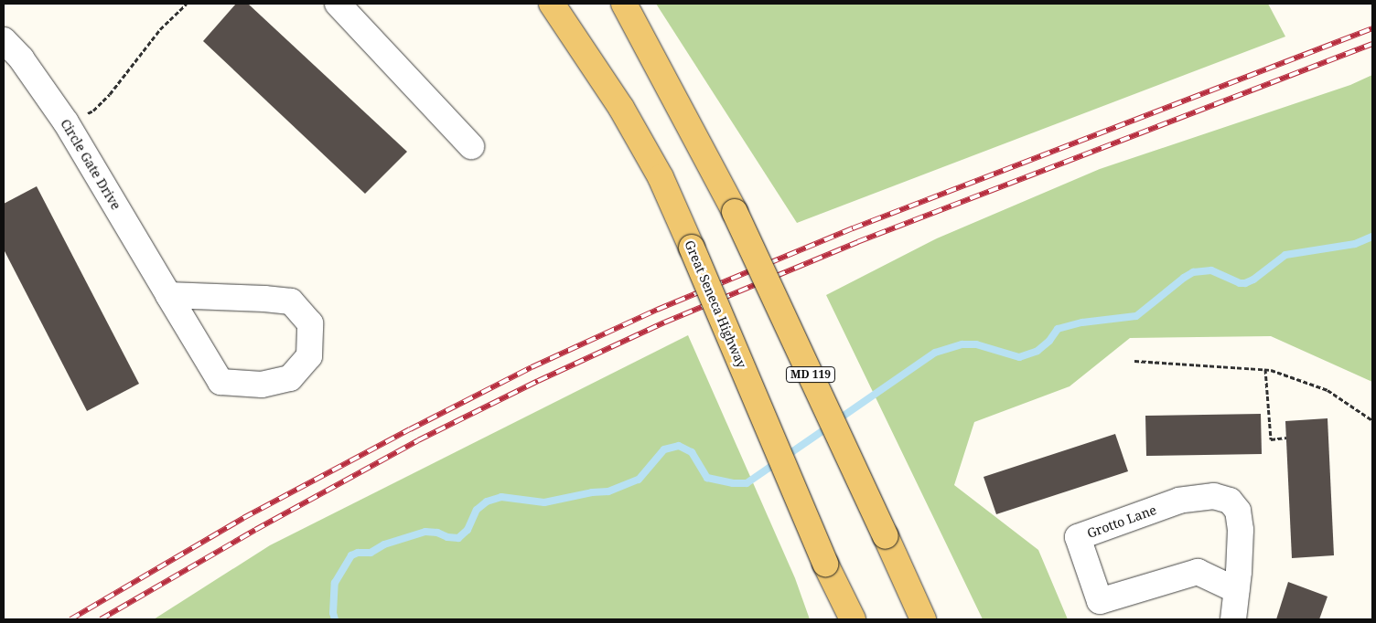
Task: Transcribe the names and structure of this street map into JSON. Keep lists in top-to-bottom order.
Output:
{
  "streets": {
    "main road": ["Great Seneca Highway", "MD 119"],
    "street": ["Circle Gate Drive", "Grotto Lane"]
  }
}
